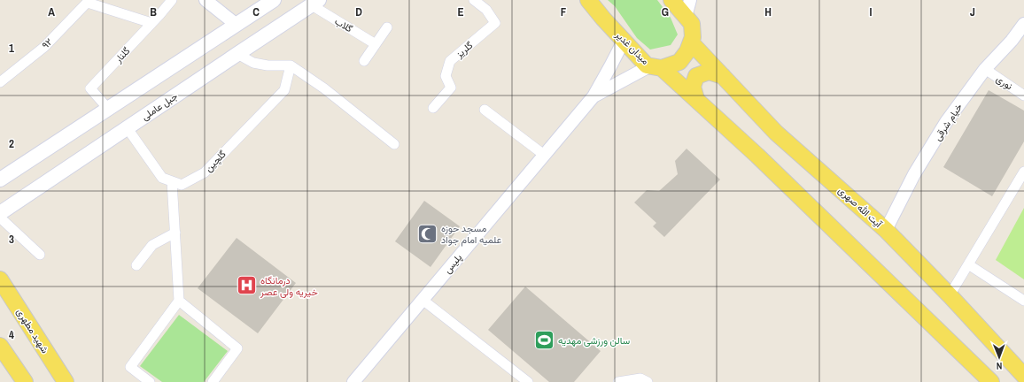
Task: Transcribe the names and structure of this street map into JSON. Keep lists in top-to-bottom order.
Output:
{
  "streets": {
    "main road": [
      "میدان غدیر",
      "جبل عاملی",
      "آیت الله صهری",
      "شهید مطهری"
    ],
    "street": [
      "گلاب",
      "۹۲",
      "گلریز",
      "گلنار",
      "نوری",
      "خیام شرقی",
      "گلچین",
      "پلیس"
    ]
  },
  "crossings": [
    ["گلاب", "جبل عاملی"],
    ["میدان غدیر", "آیت الله صهری"],
    ["نوری", "خیام شرقی"],
    ["خیام شرقی", "آیت الله صهری"]
  ],
  "places": {
    "mosque": ["مسجد حوزه علمیه امام جواد"],
    "hospital": ["درمانگاه خیریه ولی عصر"],
    "sports": ["سالن ورزشی مهدیه"]
  },
  "north": "bottom",
  "grid": {
    "columns": [
      "A",
      "B",
      "C",
      "D",
      "E",
      "F",
      "G",
      "H",
      "I",
      "J"
    ],
    "rows": [
      "1",
      "2",
      "3",
      "4"
    ]
  }
}
